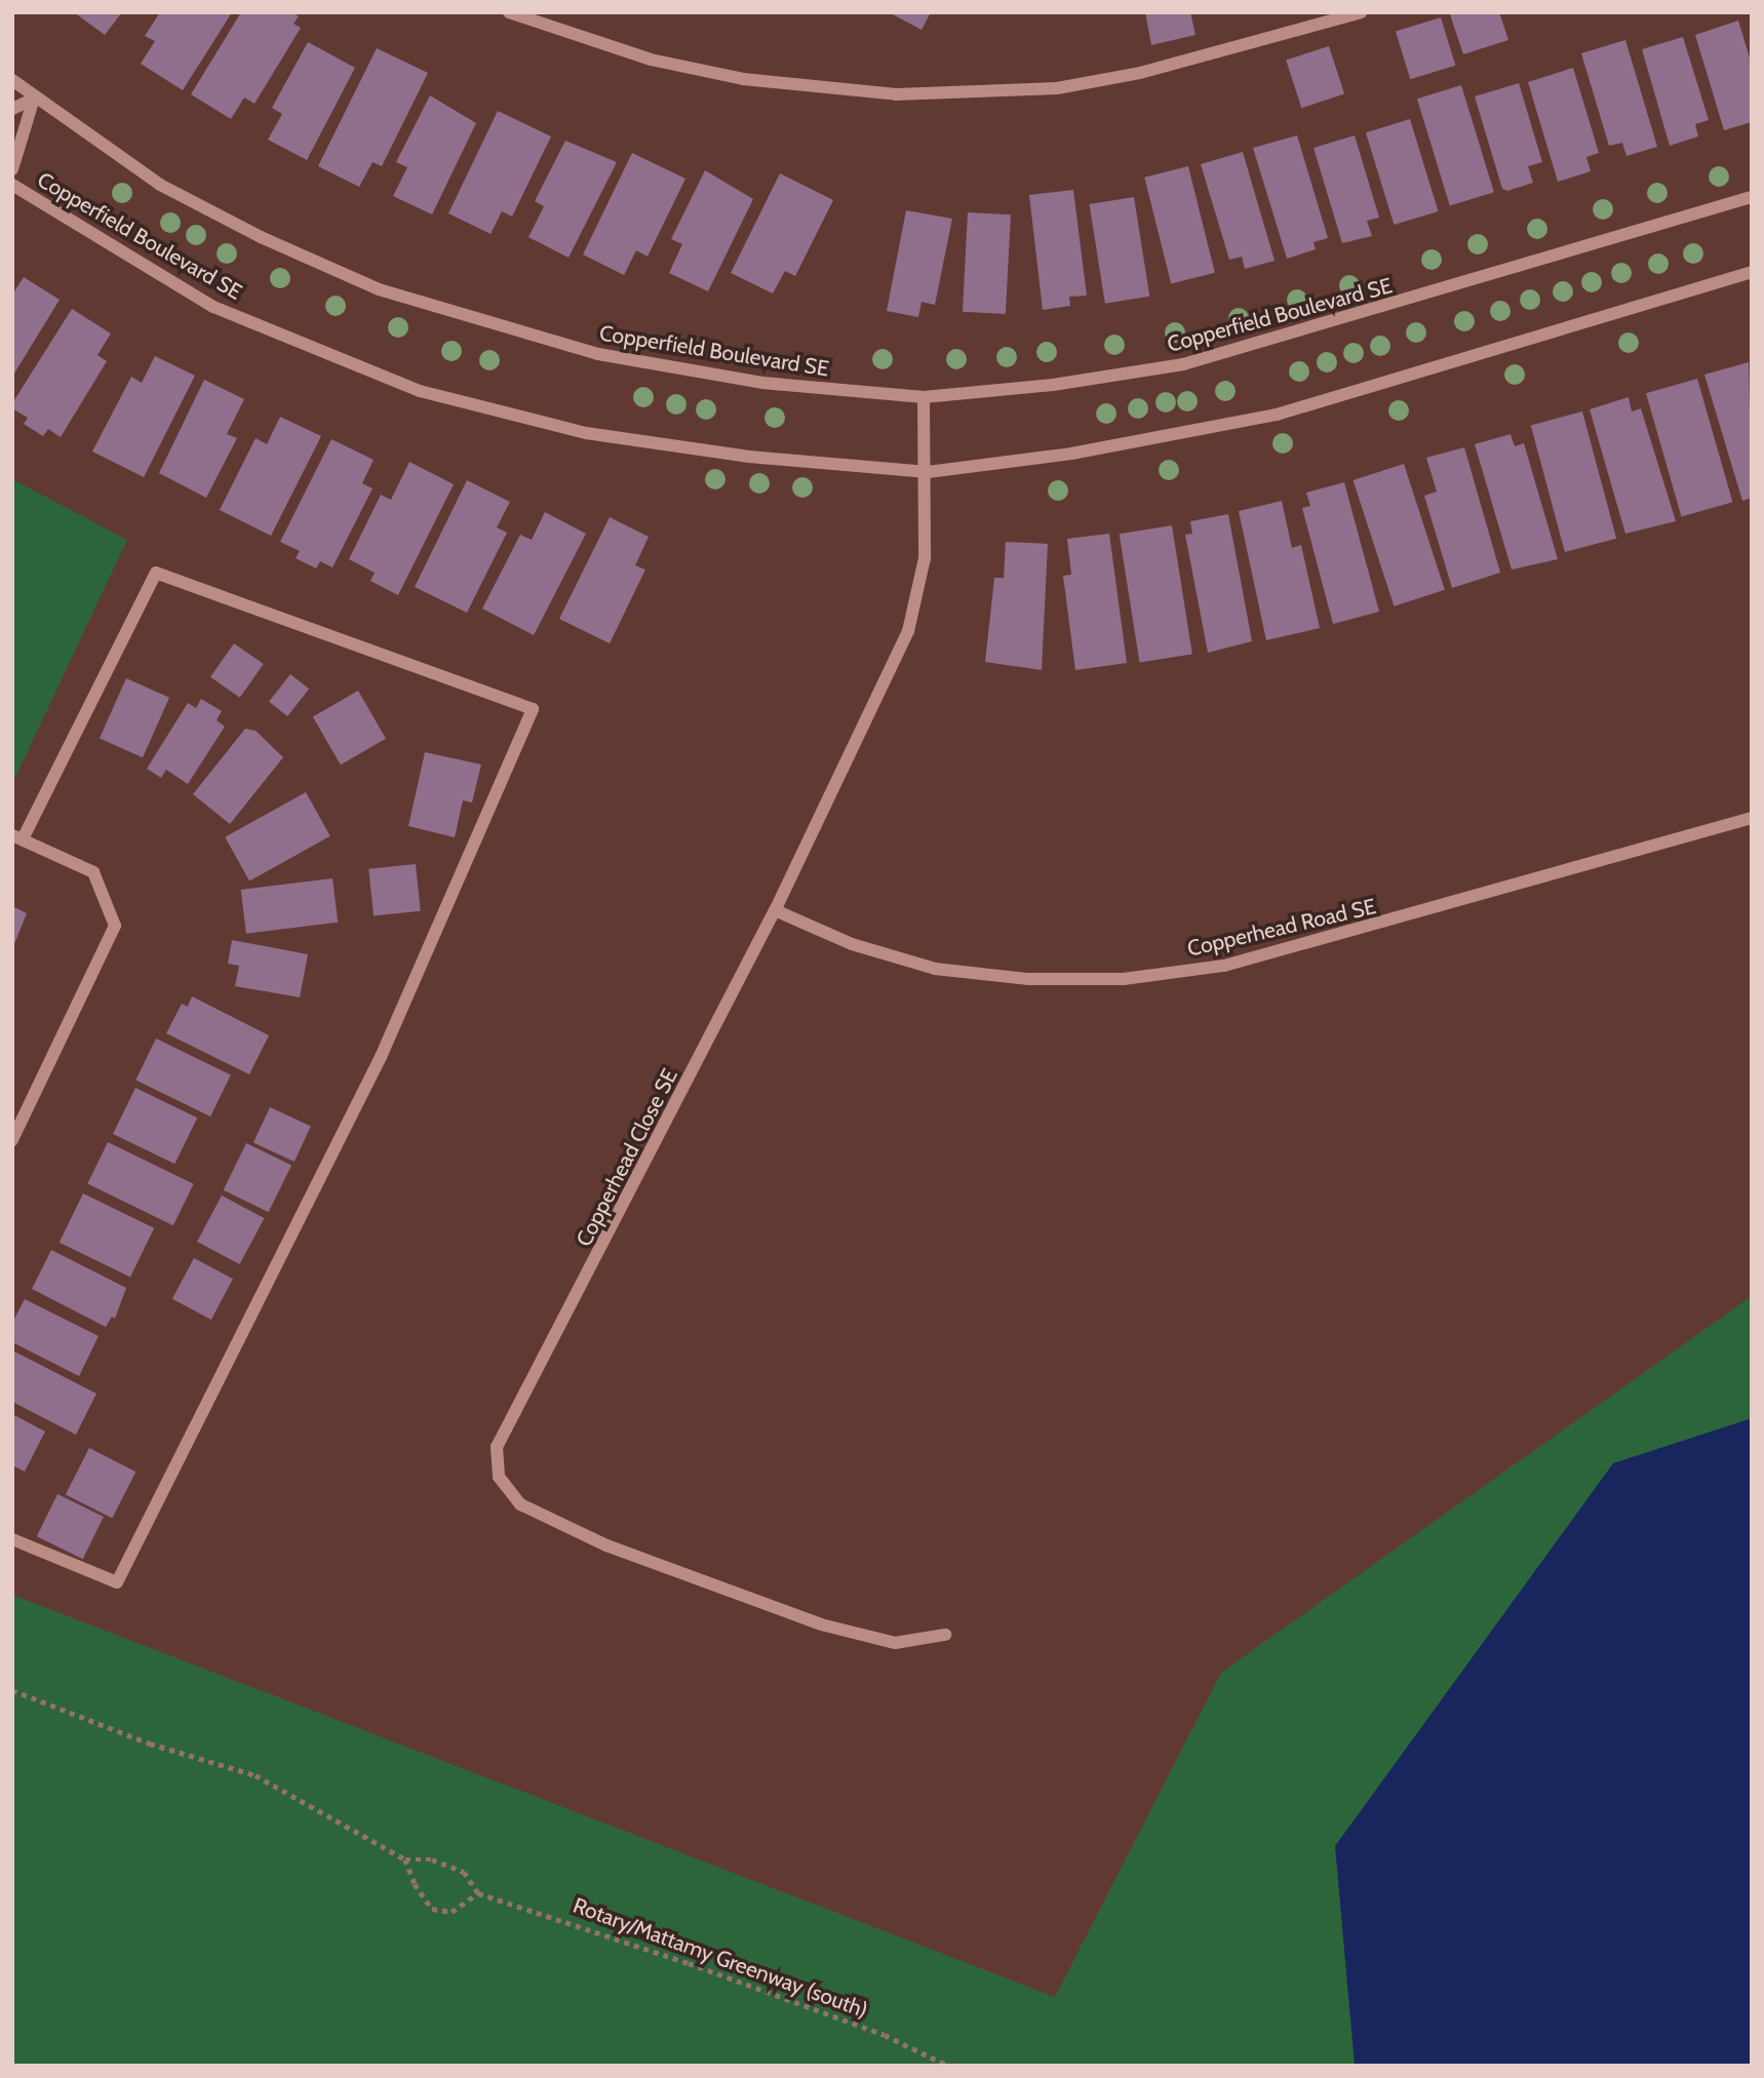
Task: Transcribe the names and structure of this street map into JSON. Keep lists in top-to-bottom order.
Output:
{
  "streets": {
    "street": ["Copperfield Boulevard SE", "Copperhead Road SE", "Copperhead Close SE"],
    "path": ["Rotary/Mattamy Greenway (south)"]
  },
  "crossings": [
    ["Copperfield Boulevard SE", "Copperhead Close SE"],
    ["Copperhead Road SE", "Copperhead Close SE"]
  ]
}
